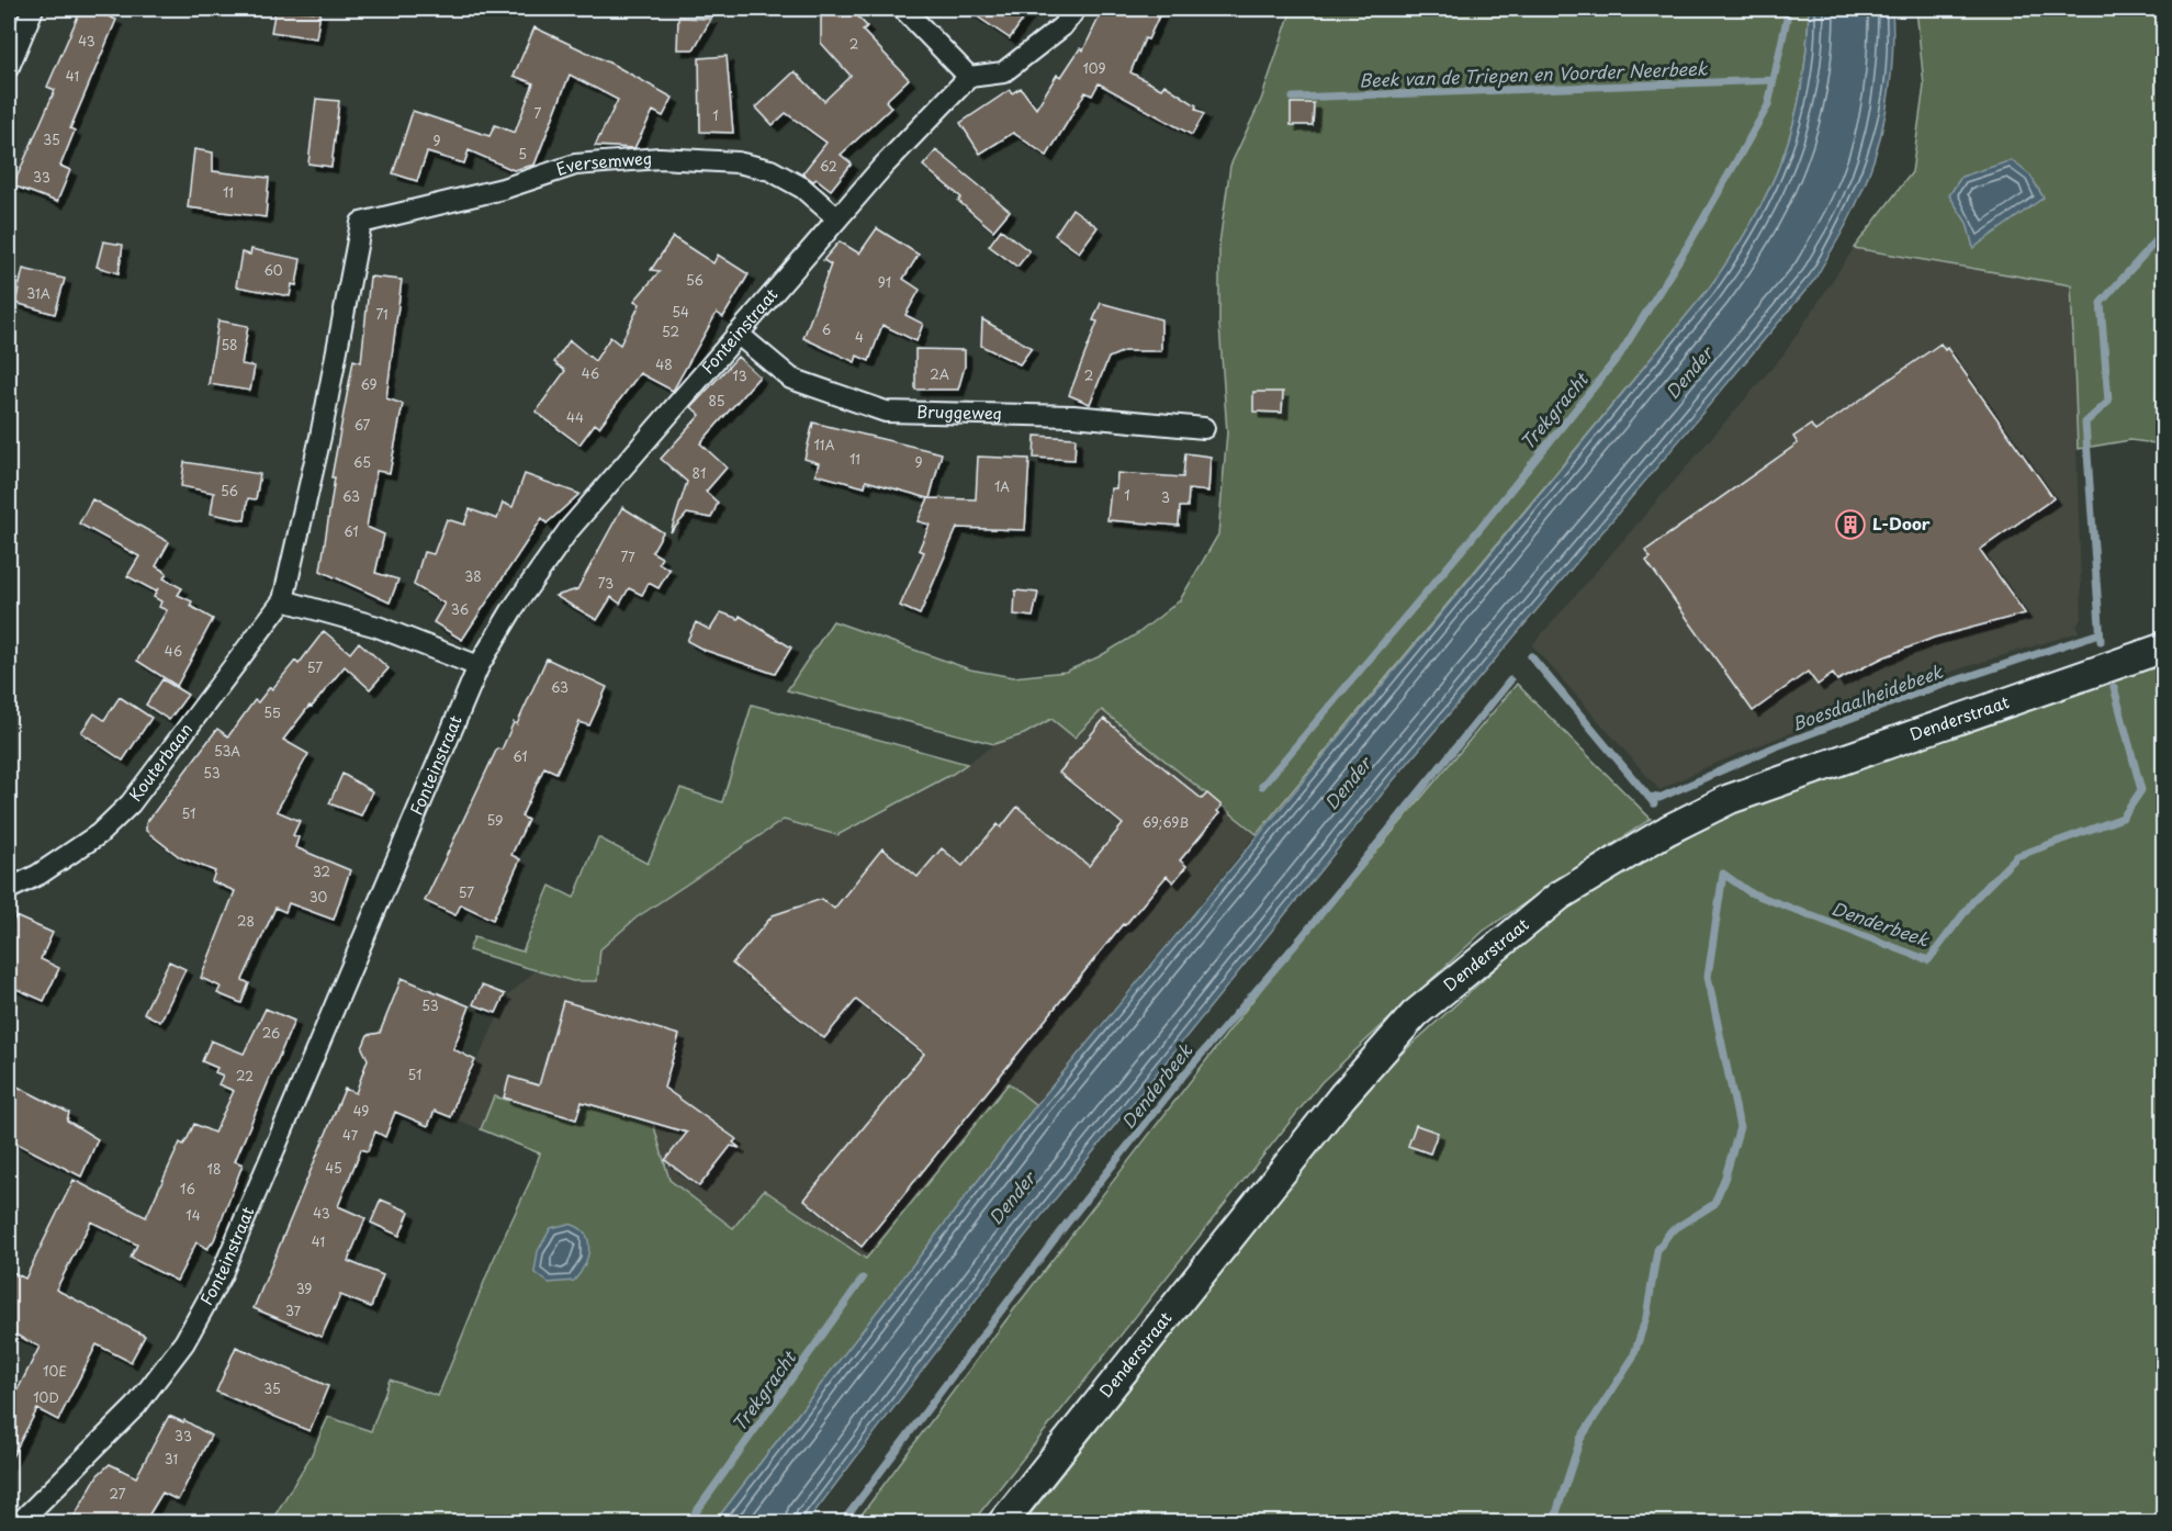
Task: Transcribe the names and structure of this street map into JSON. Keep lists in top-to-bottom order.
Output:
{
  "streets": {
    "street": [
      "Eversemweg",
      "Fonteinstraat",
      "Bruggeweg",
      "Denderstraat",
      "Kouterbaan"
    ]
  },
  "crossings": [
    ["Eversemweg", "Fonteinstraat"],
    ["Eversemweg", "Kouterbaan"],
    ["Fonteinstraat", "Bruggeweg"]
  ],
  "water": [
    "Beek van de Triepen en Voorder Neerbeek",
    "Dender",
    "Trekgracht",
    "Boesdaalheidebeek",
    "Denderbeek"
  ],
  "places": {
    "building": ["L-Door"]
  },
  "house_numbers": [
    "43",
    "2",
    "109",
    "41",
    "7",
    "1",
    "35",
    "9",
    "5",
    "62",
    "33",
    "11",
    "60",
    "56",
    "91",
    "31A",
    "54",
    "71",
    "6",
    "52",
    "4",
    "58",
    "48",
    "46",
    "2A",
    "13",
    "2",
    "69",
    "85",
    "44",
    "67",
    "11A",
    "11",
    "65",
    "9",
    "81",
    "1A",
    "56",
    "1",
    "63",
    "3",
    "61",
    "77",
    "38",
    "73",
    "36",
    "46",
    "57",
    "63",
    "55",
    "53A",
    "61",
    "53",
    "51",
    "59",
    "69;69B",
    "32",
    "57",
    "30",
    "28",
    "53",
    "26",
    "51",
    "22",
    "49",
    "47",
    "45",
    "18",
    "16",
    "43",
    "14",
    "41",
    "39",
    "37",
    "10E",
    "35",
    "10D",
    "33",
    "31",
    "27"
  ]
}
